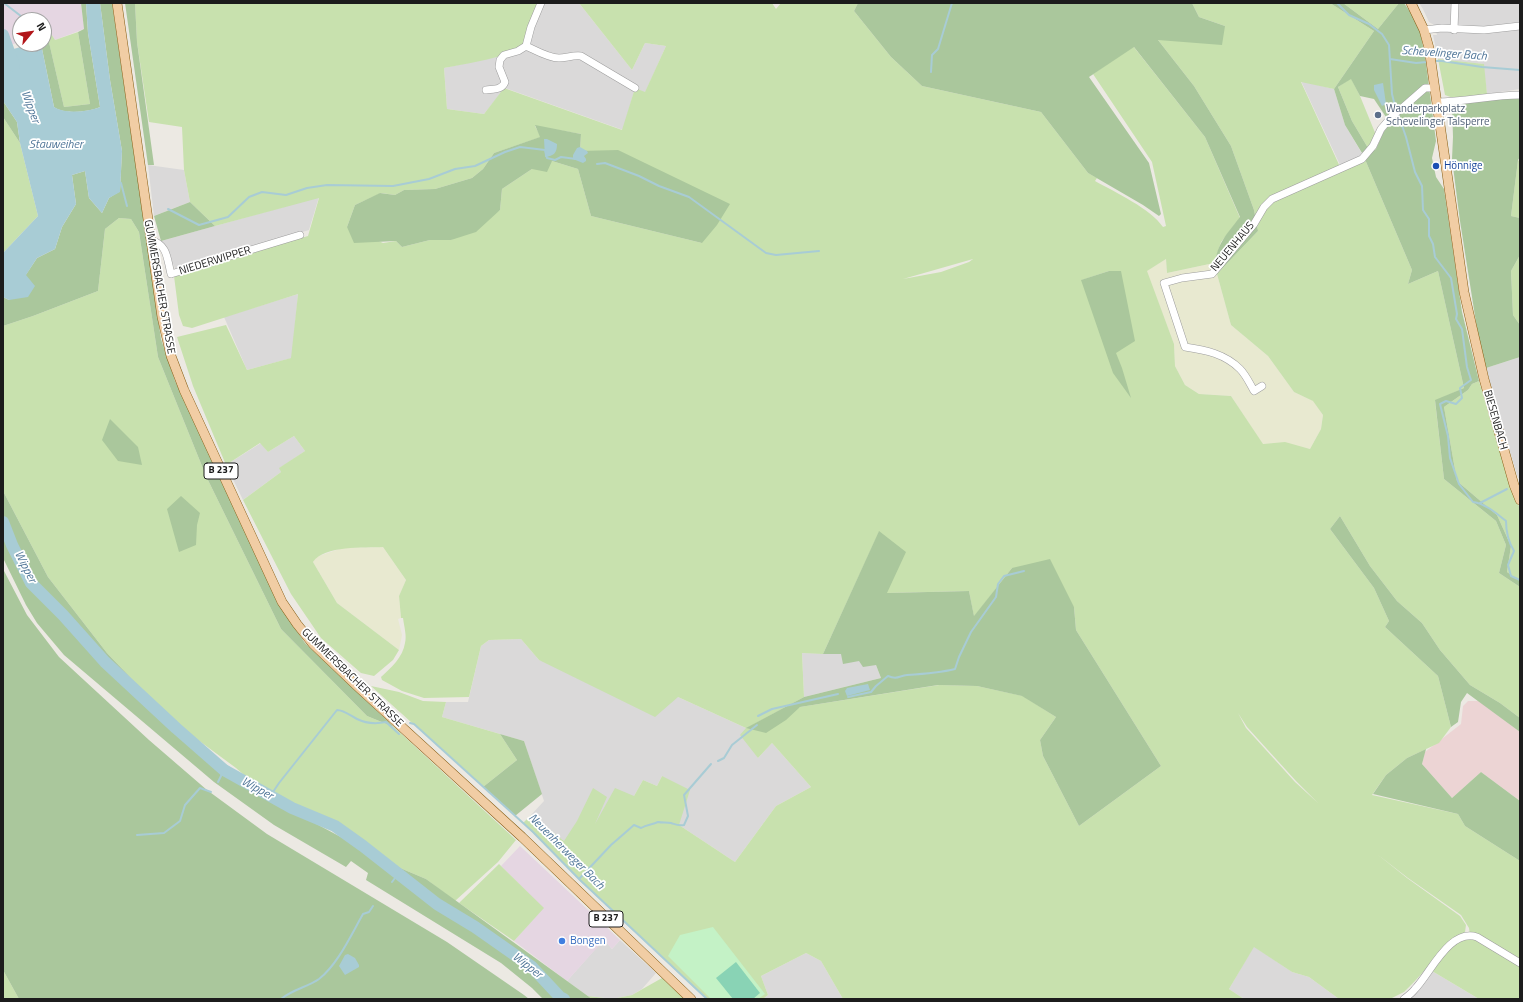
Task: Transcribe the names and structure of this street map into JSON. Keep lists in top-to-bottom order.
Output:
{
  "streets": {
    "main road": ["GUMMERSBACHER STRASSE", "BIESENBACH", "B 237"],
    "street": ["NEUENHAUS", "NIEDERWIPPER"]
  },
  "crossings": [
    ["NEUENHAUS", "BIESENBACH"],
    ["NIEDERWIPPER", "GUMMERSBACHER STRASSE"]
  ],
  "water": [
    "Schevelinger Bach",
    "Wipper",
    "Stauweiher",
    "Neuenherweger Bach"
  ],
  "places": ["Wanderparkplatz Schevelinger Talsperre", "Hönnige", "Bongen"],
  "north": "top right"
}
